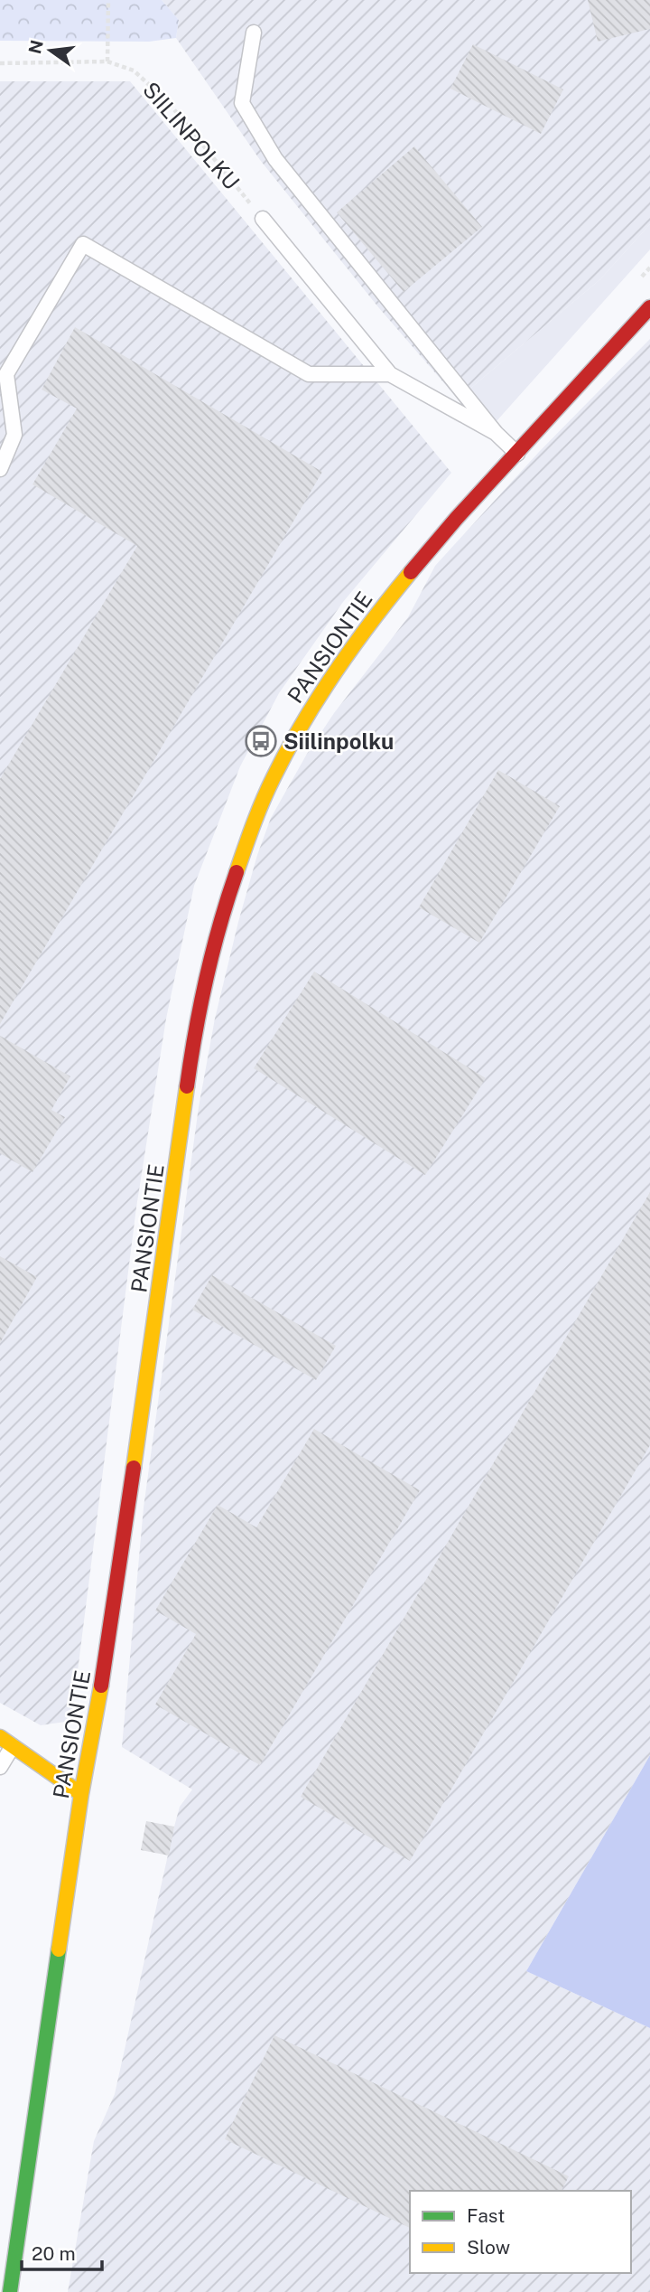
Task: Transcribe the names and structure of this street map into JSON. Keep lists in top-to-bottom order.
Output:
{
  "streets": {
    "street": ["PANSIONTIE"],
    "path": ["SIILINPOLKU"]
  },
  "places": {
    "bus stop": ["Siilinpolku"]
  },
  "legend": ["Fast", "Slow"],
  "scale_bar": "20 m",
  "north": "left"
}
